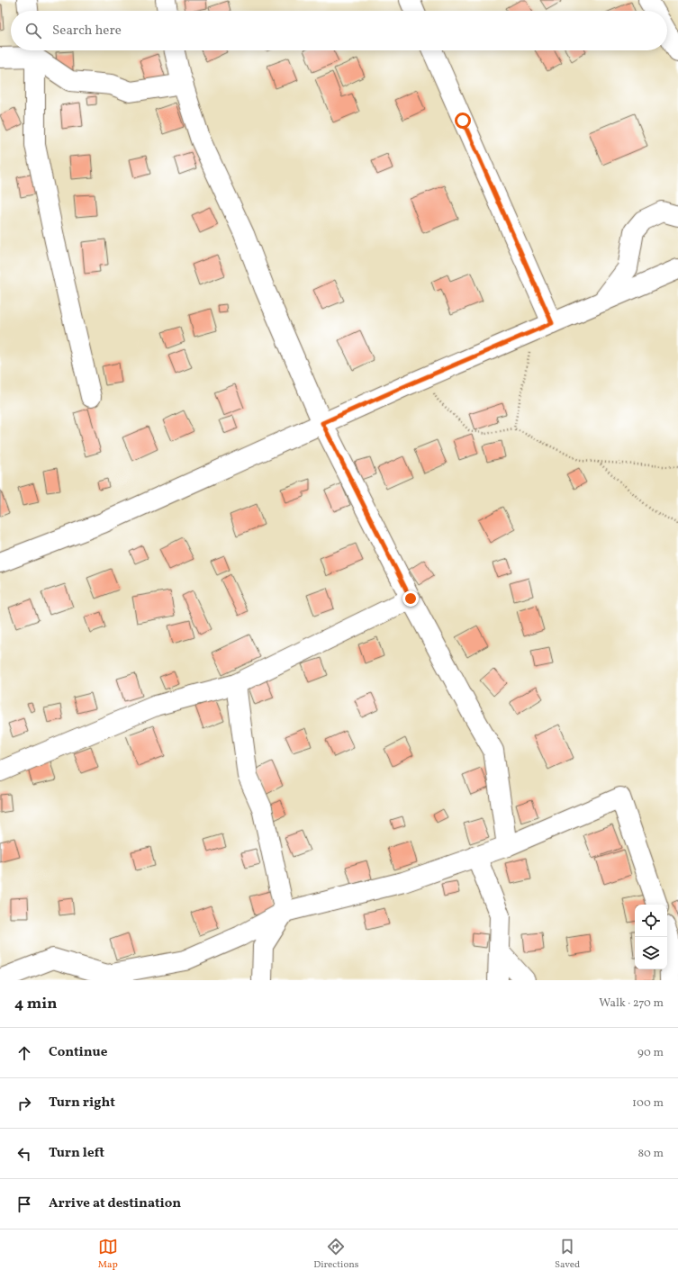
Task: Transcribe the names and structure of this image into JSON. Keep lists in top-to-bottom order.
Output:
{
  "page": {
    "search": "Search here",
    "heading": ["4 min", "Walk · 270 m"],
    "list": [
      ["Continue", "90 m"],
      ["Turn right", "100 m"],
      ["Turn left", "80 m"],
      "Arrive at destination"
    ],
    "nav": ["Map", "Directions", "Saved"]
  }
}
